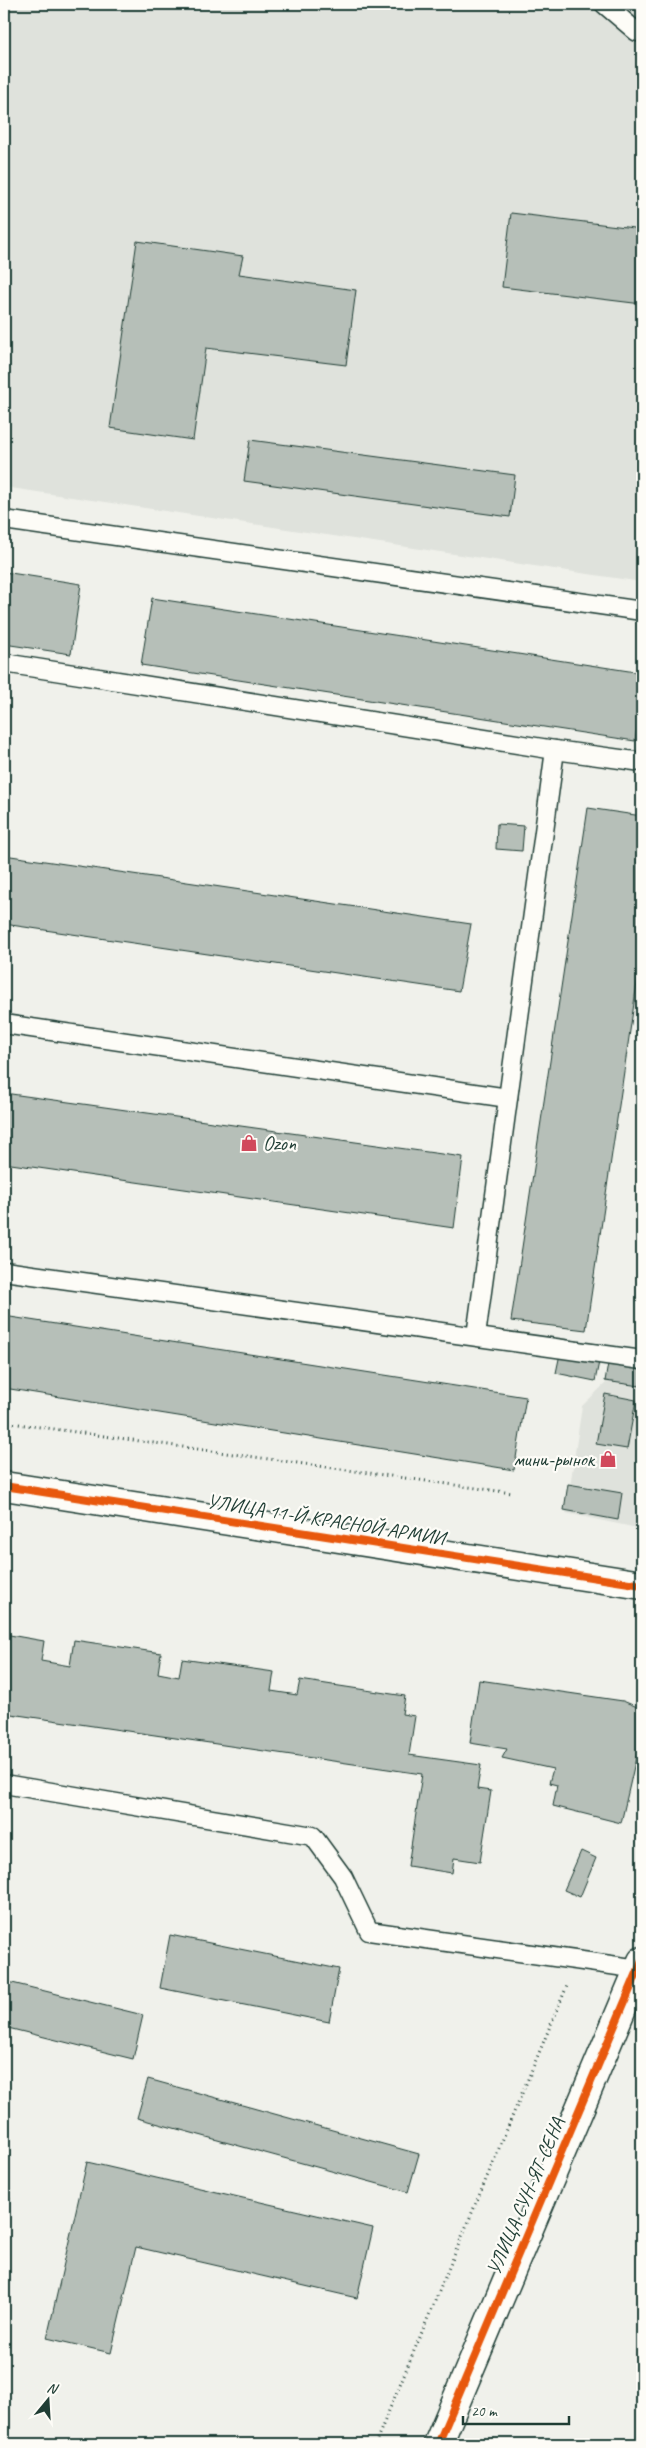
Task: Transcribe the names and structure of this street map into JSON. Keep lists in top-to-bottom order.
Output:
{
  "streets": {
    "street": ["УЛИЦА 11-Й КРАСНОЙ АРМИИ", "УЛИЦА СУН-ЯТ-СЕНА"]
  },
  "places": {
    "shop": ["Ozon", "мини-рынок"]
  },
  "scale_bar": "20 m",
  "north": "top"
}
